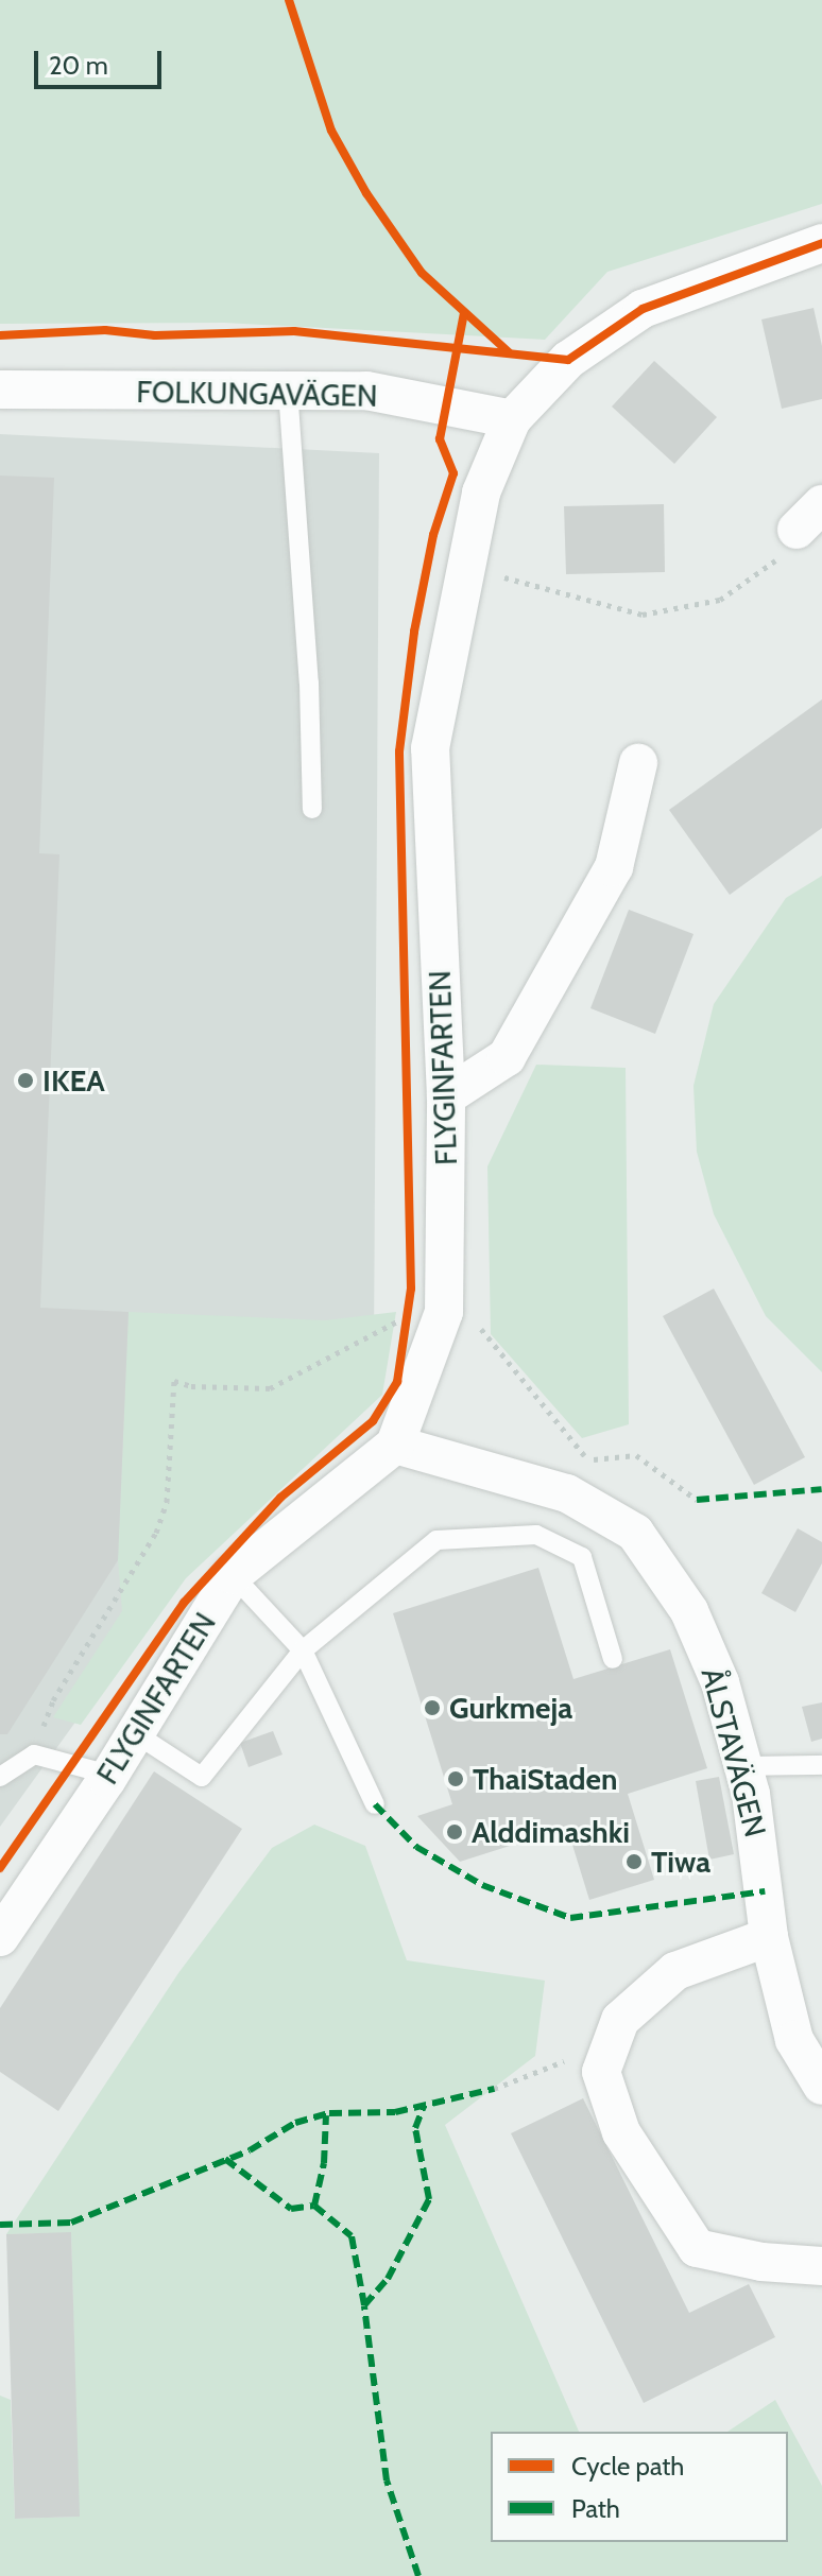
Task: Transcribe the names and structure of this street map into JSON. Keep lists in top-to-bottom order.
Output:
{
  "streets": {
    "street": ["FOLKUNGAVÄGEN", "FLYGINFARTEN", "ÅLSTAVÄGEN"]
  },
  "crossings": [
    ["FOLKUNGAVÄGEN", "FLYGINFARTEN"],
    ["FLYGINFARTEN", "ÅLSTAVÄGEN"]
  ],
  "places": [
    "IKEA",
    "Gurkmeja",
    "ThaiStaden",
    "Alddimashki",
    "Tiwa"
  ],
  "legend": ["Cycle path", "Path"],
  "scale_bar": "20 m"
}
